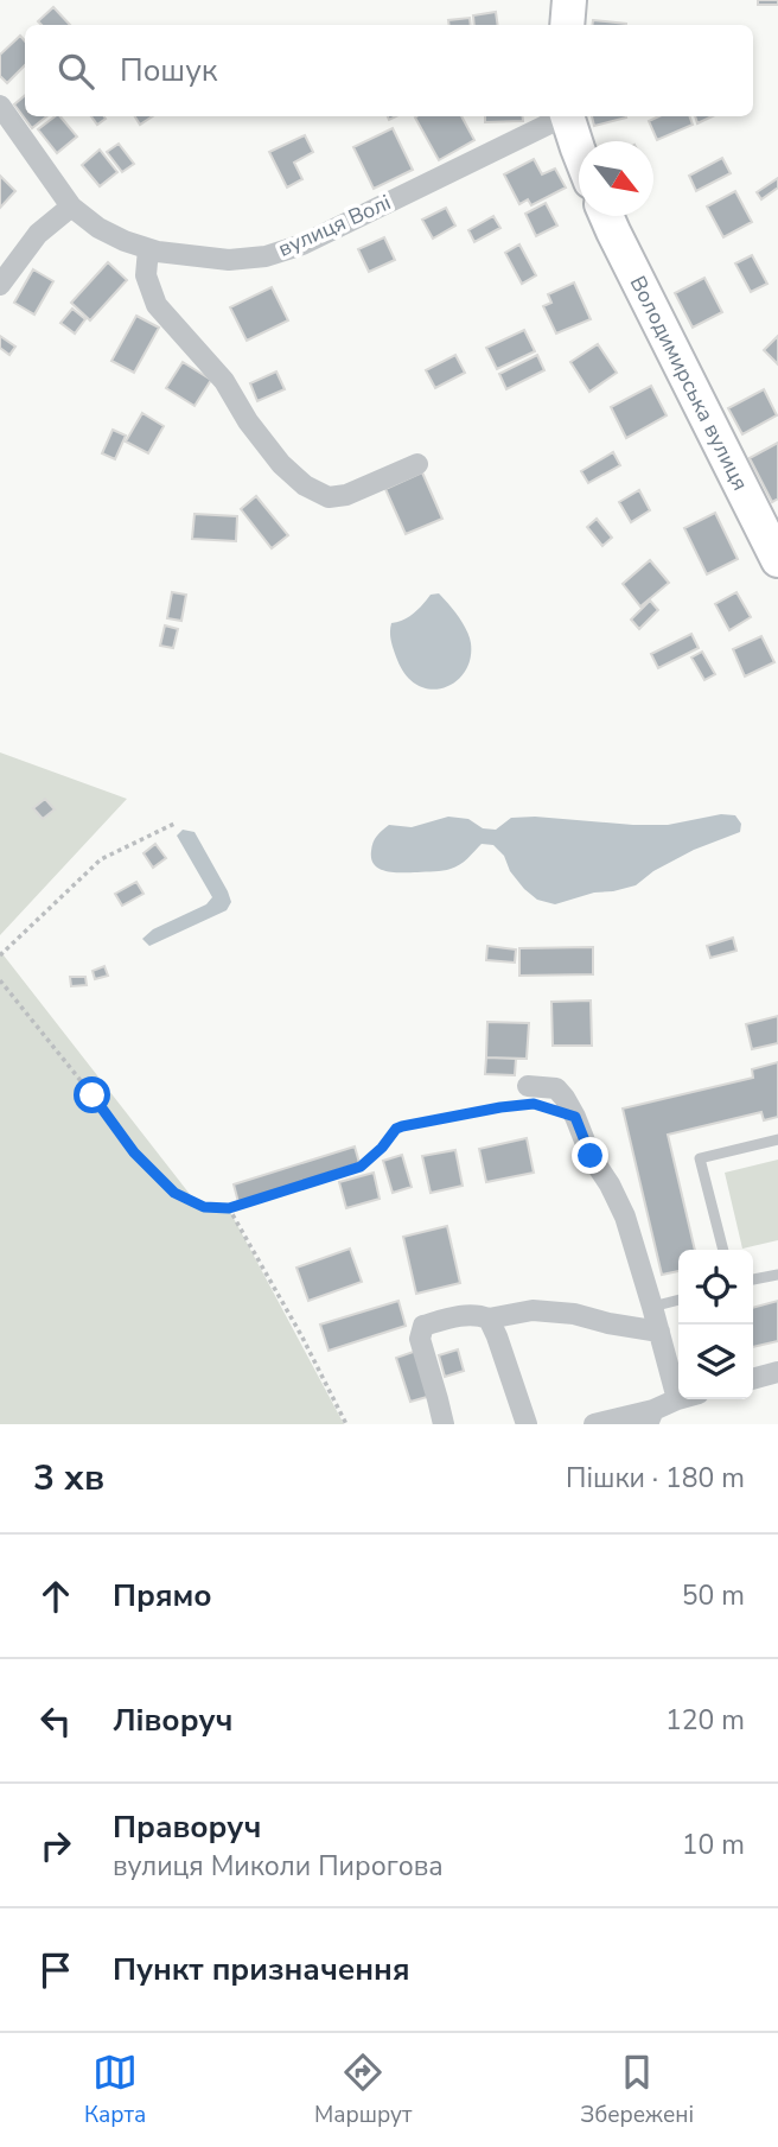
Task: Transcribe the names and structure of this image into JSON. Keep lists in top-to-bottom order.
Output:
{
  "streets": {
    "main road": ["Володимирська вулиця"],
    "street": ["вулиця Волі"]
  },
  "north": "bottom right",
  "page": {
    "search": "Пошук",
    "heading": ["3 хв", "Пішки · 180 m"],
    "list": [
      ["Прямо", "50 m"],
      ["Ліворуч", "120 m"],
      ["Праворуч", "вулиця Миколи Пирогова", "10 m"],
      "Пункт призначення"
    ],
    "nav": ["Карта", "Маршрут", "Збережені"]
  }
}
